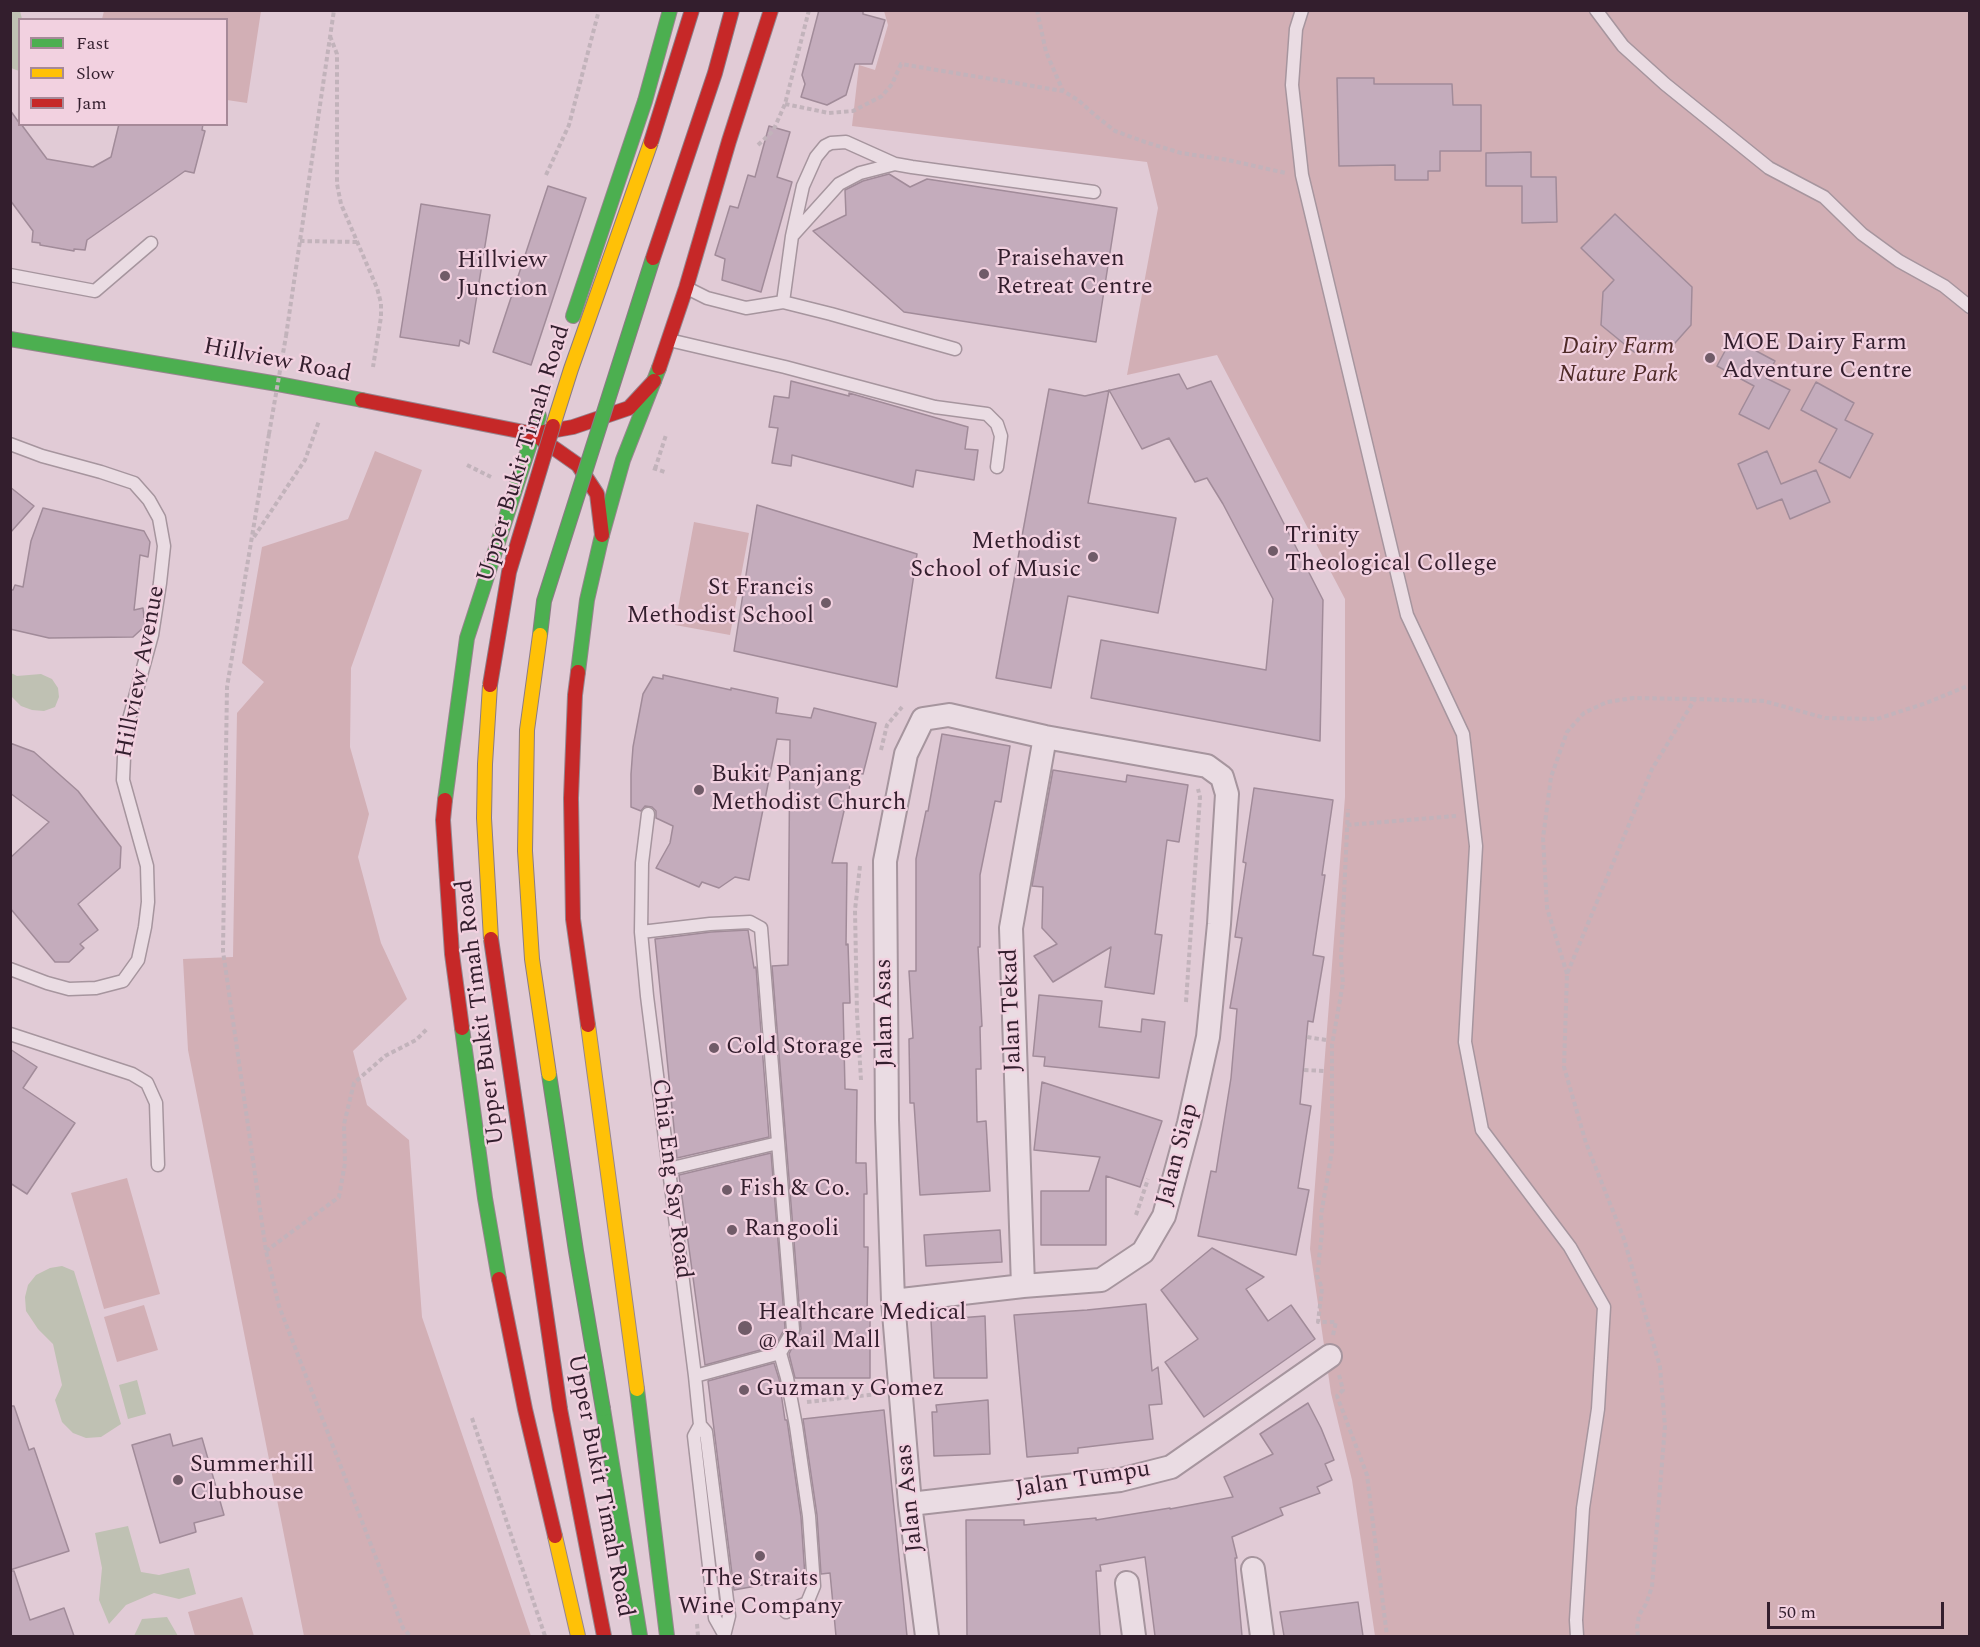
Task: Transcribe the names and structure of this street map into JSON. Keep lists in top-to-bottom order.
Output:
{
  "streets": {
    "main road": ["Hillview Road", "Upper Bukit Timah Road"],
    "street": [
      "Jalan Tekad",
      "Jalan Asas",
      "Jalan Siap",
      "Jalan Tumpu"
    ],
    "lane": ["Hillview Avenue", "Chia Eng Say Road"]
  },
  "crossings": [
    ["Jalan Tekad", "Jalan Asas"],
    ["Jalan Tekad", "Jalan Siap"],
    ["Jalan Asas", "Jalan Siap"],
    ["Jalan Asas", "Jalan Tumpu"]
  ],
  "parks": ["Dairy Farm Nature Park"],
  "places": [
    "Praisehaven Retreat Centre",
    "Hillview Junction",
    "MOE Dairy Farm Adventure Centre",
    "Trinity Theological College",
    "Methodist School of Music",
    "St Francis Methodist School",
    "Bukit Panjang Methodist Church",
    "Cold Storage",
    "Fish & Co.",
    "Rangooli",
    "Healthcare Medical @ Rail Mall",
    "Guzman y Gomez",
    "Summerhill Clubhouse",
    "The Straits Wine Company"
  ],
  "legend": ["Fast", "Slow", "Jam"],
  "scale_bar": "50 m"
}
